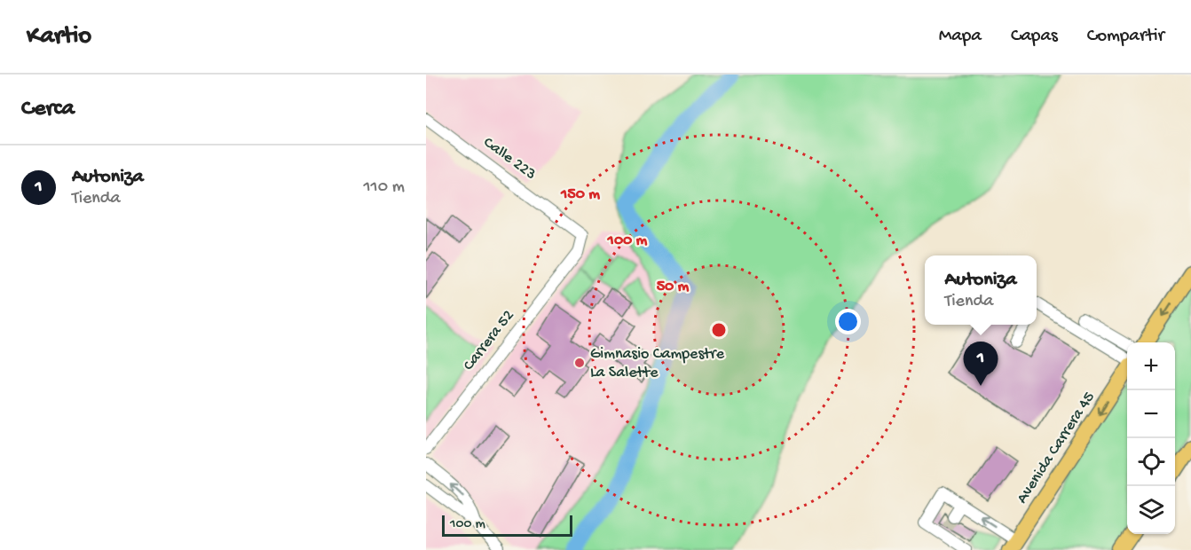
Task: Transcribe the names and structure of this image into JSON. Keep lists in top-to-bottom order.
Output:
{
  "streets": {
    "highway": ["Avenida Carrera 45"],
    "street": ["Calle 223", "Carrera 52"]
  },
  "crossings": [
    ["Calle 223", "Carrera 52"]
  ],
  "one_way": ["Avenida Carrera 45"],
  "places": ["Gimnasio Campestre La Salette"],
  "scale_bar": "100 m",
  "page": {
    "header": "Kartio",
    "nav": ["Mapa", "Capas", "Compartir"],
    "heading": "Cerca",
    "list": [
      {
        "mark": "1",
        "name": "Autoniza",
        "note": "Tienda",
        "value": "110 m"
      }
    ],
    "popup": ["Autoniza", "Tienda"],
    "pins": "1",
    "map_buttons": ["+", "−"],
    "scale": "100 m"
  },
  "rings": ["150 m", "100 m", "50 m"]
}
